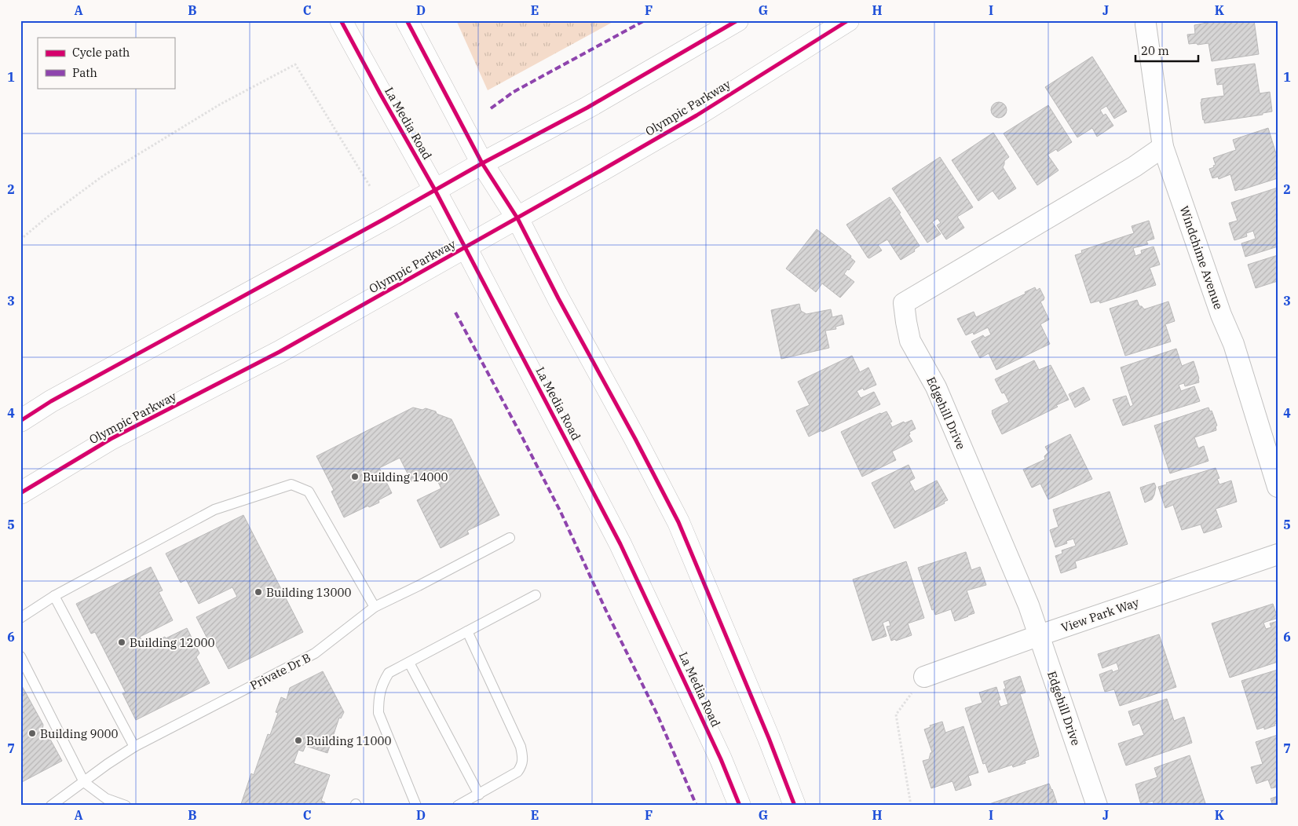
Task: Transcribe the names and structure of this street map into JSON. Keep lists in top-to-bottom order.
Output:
{
  "streets": {
    "main road": ["Olympic Parkway", "La Media Road"],
    "street": ["Windchime Avenue", "Edgehill Drive", "View Park Way"],
    "lane": ["Private Dr B"]
  },
  "crossings": [
    ["Olympic Parkway", "La Media Road"],
    ["Windchime Avenue", "Edgehill Drive"],
    ["Edgehill Drive", "View Park Way"]
  ],
  "places": [
    "Building 14000",
    "Building 13000",
    "Building 12000",
    "Building 9000",
    "Building 11000"
  ],
  "legend": ["Cycle path", "Path"],
  "scale_bar": "20 m",
  "grid": {
    "columns": [
      "A",
      "B",
      "C",
      "D",
      "E",
      "F",
      "G",
      "H",
      "I",
      "J",
      "K"
    ],
    "rows": [
      "1",
      "2",
      "3",
      "4",
      "5",
      "6",
      "7"
    ]
  }
}
